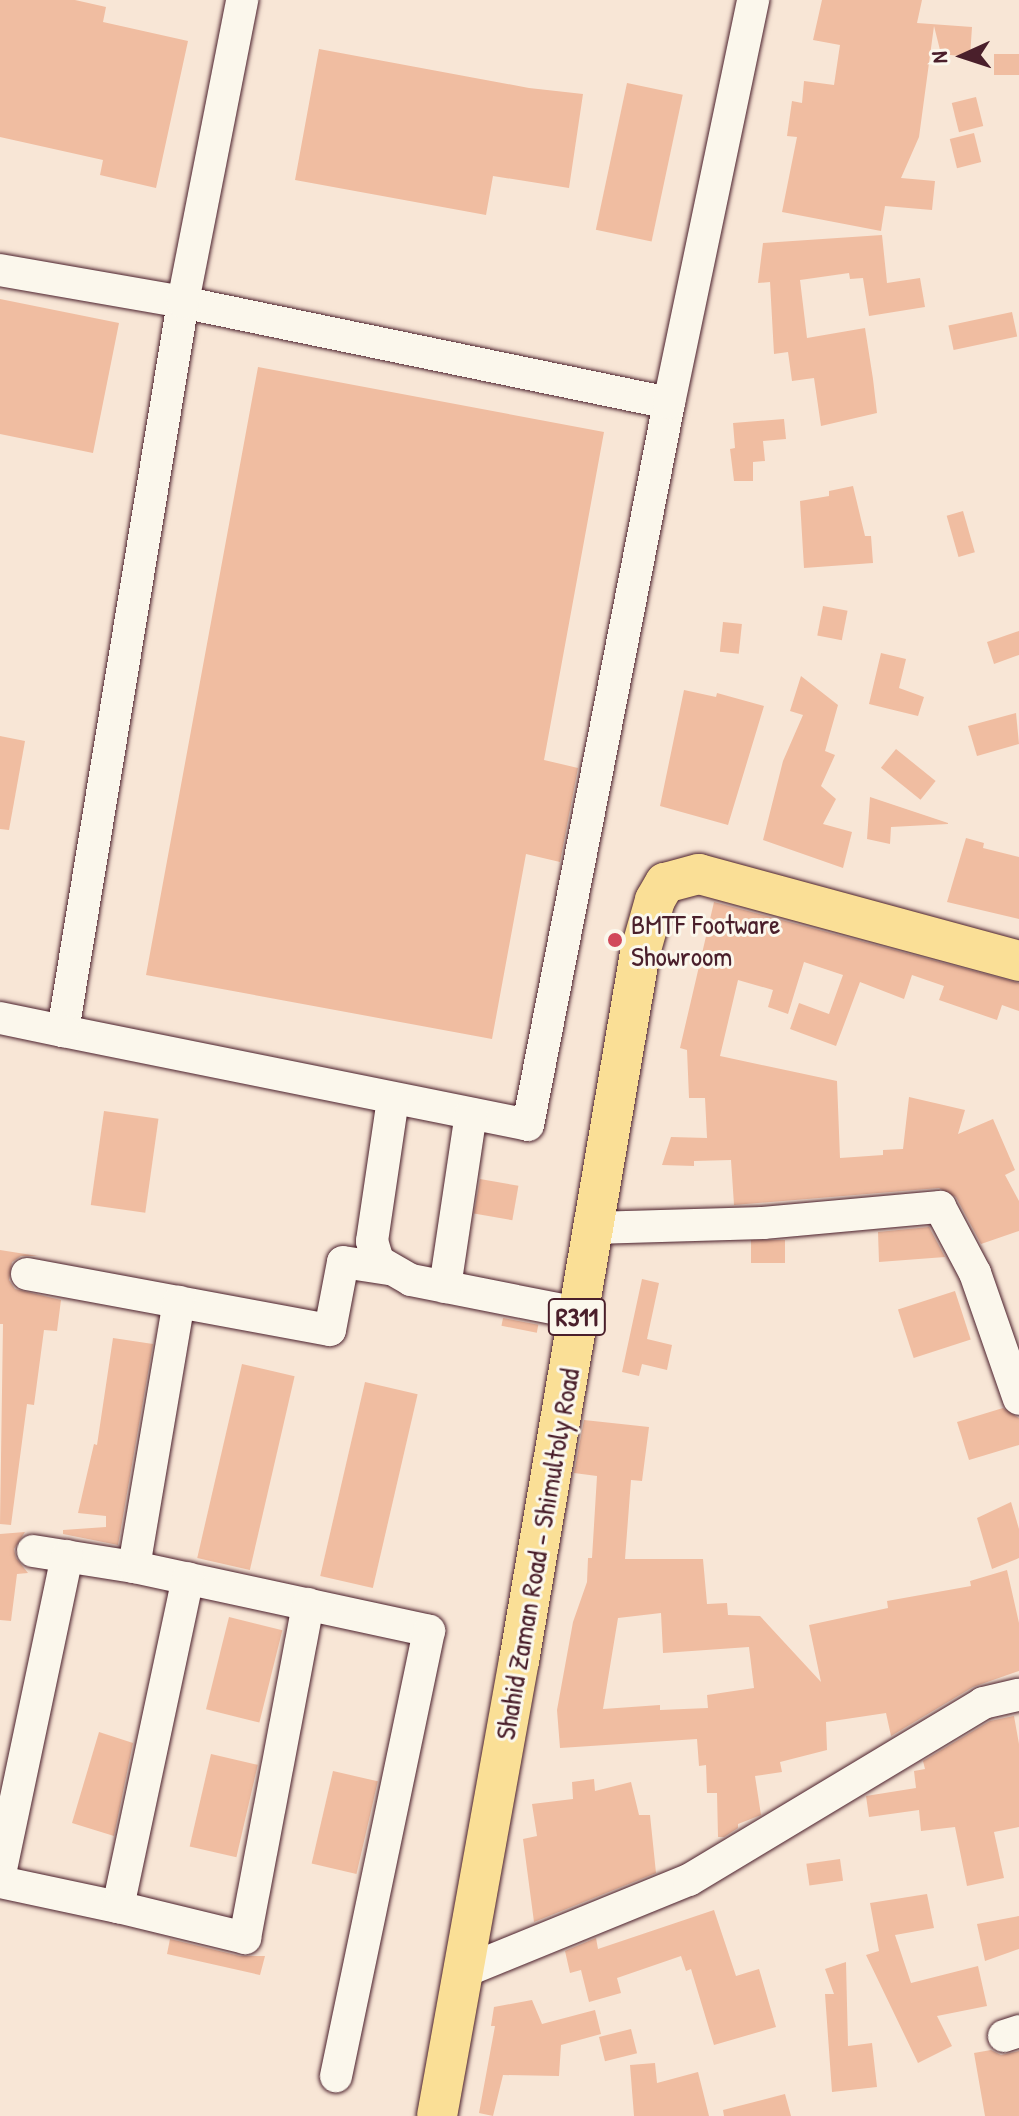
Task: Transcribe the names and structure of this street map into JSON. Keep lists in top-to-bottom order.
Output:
{
  "streets": {
    "main road": ["R311", "Shahid Zaman Road - Shimultoly Road"]
  },
  "places": ["BMTF Footware Showroom"],
  "north": "left"
}
